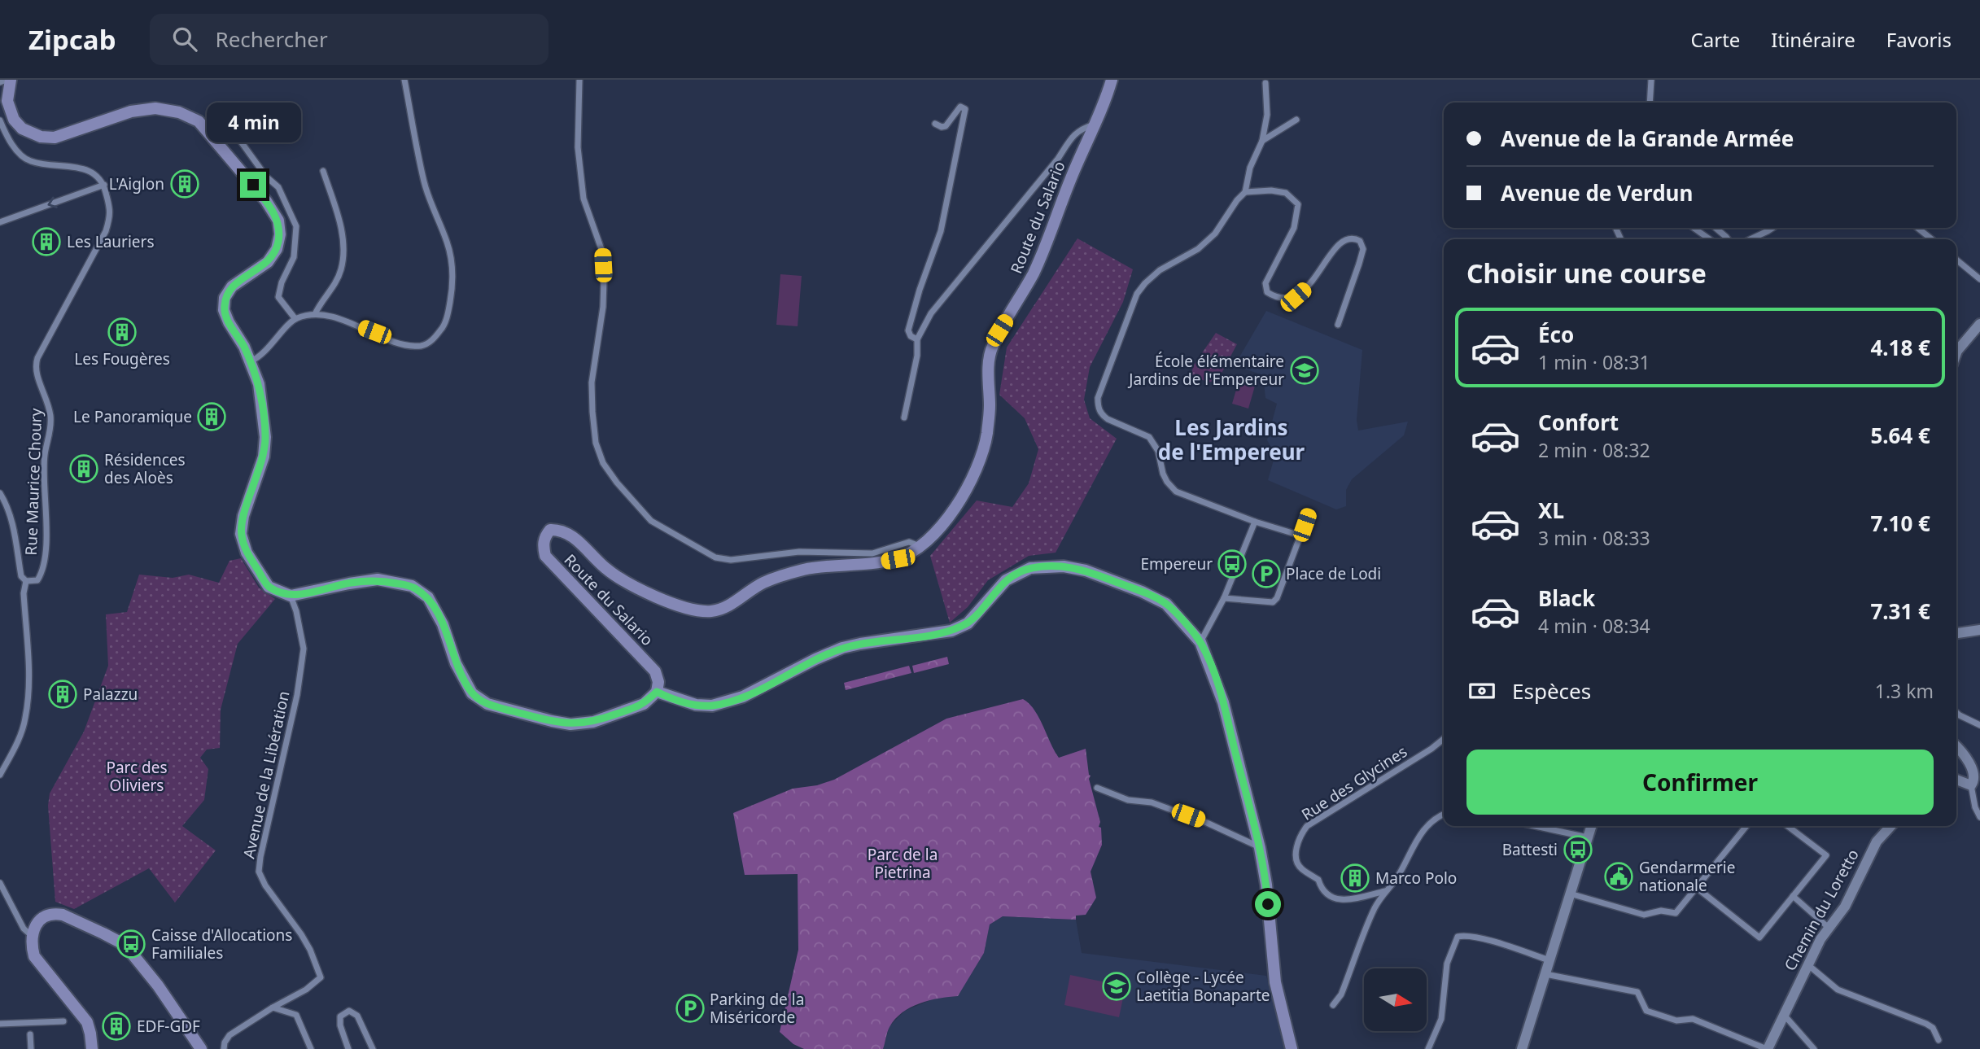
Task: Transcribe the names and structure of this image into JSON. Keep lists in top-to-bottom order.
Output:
{
  "streets": {
    "main road": ["Route du Salario"],
    "street": [
      "Rue Maurice Choury",
      "Avenue de la Libération",
      "Rue des Glycines",
      "Chemin du Loretto"
    ]
  },
  "districts": ["Les Jardins de l'Empereur"],
  "parks": ["Parc des Oliviers", "Parc de la Pietrina"],
  "places": {
    "building": [
      "L'Aiglon",
      "Les Lauriers",
      "Les Fougères",
      "Le Panoramique",
      "Résidences des Aloès",
      "Palazzu",
      "Marco Polo",
      "EDF-GDF"
    ],
    "school or university": ["École élémentaire Jardins de l'Empereur", "Collège - Lycée Laetitia Bonaparte"],
    "bus stop": ["Empereur", "Battesti", "Caisse d'Allocations Familiales"],
    "parking": ["Place de Lodi", "Parking de la Miséricorde"],
    "public building": ["Gendarmerie nationale"]
  },
  "north": "right",
  "page": {
    "header": "Zipcab",
    "search": "Rechercher",
    "nav": ["Carte", "Itinéraire", "Favoris"],
    "bubble": "4 min",
    "banner": ["Avenue de la Grande Armée", "Avenue de Verdun"],
    "heading": "Choisir une course",
    "list": [
      {
        "name": "Éco",
        "note": "1 min · 08:31",
        "value": "4.18 €"
      },
      {
        "name": "Confort",
        "note": "2 min · 08:32",
        "value": "5.64 €"
      },
      {
        "name": "XL",
        "note": "3 min · 08:33",
        "value": "7.10 €"
      },
      {
        "name": "Black",
        "note": "4 min · 08:34",
        "value": "7.31 €"
      }
    ],
    "pay": ["Espèces", "1.3 km"],
    "buttons": "Confirmer"
  }
}
